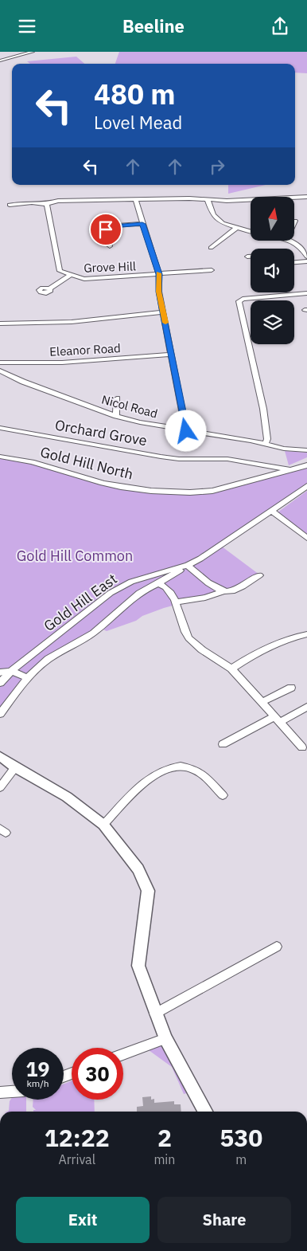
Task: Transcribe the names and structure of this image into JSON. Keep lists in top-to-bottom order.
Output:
{
  "streets": {
    "street": [
      "Grove Hill",
      "Eleanor Road",
      "Nicol Road",
      "Orchard Grove",
      "Gold Hill North",
      "Gold Hill East"
    ]
  },
  "crossings": [
    ["Orchard Grove", "Gold Hill North"]
  ],
  "parks": ["Gold Hill Common"],
  "north": "top",
  "page": {
    "header": "Beeline",
    "turn": ["480 m", "Lovel Mead"],
    "speed": "19 km/h",
    "limit": "30",
    "eta": [
      "12:22",
      "Arrival",
      "2",
      "min",
      "530",
      "m"
    ],
    "buttons": ["Exit", "Share"]
  }
}
